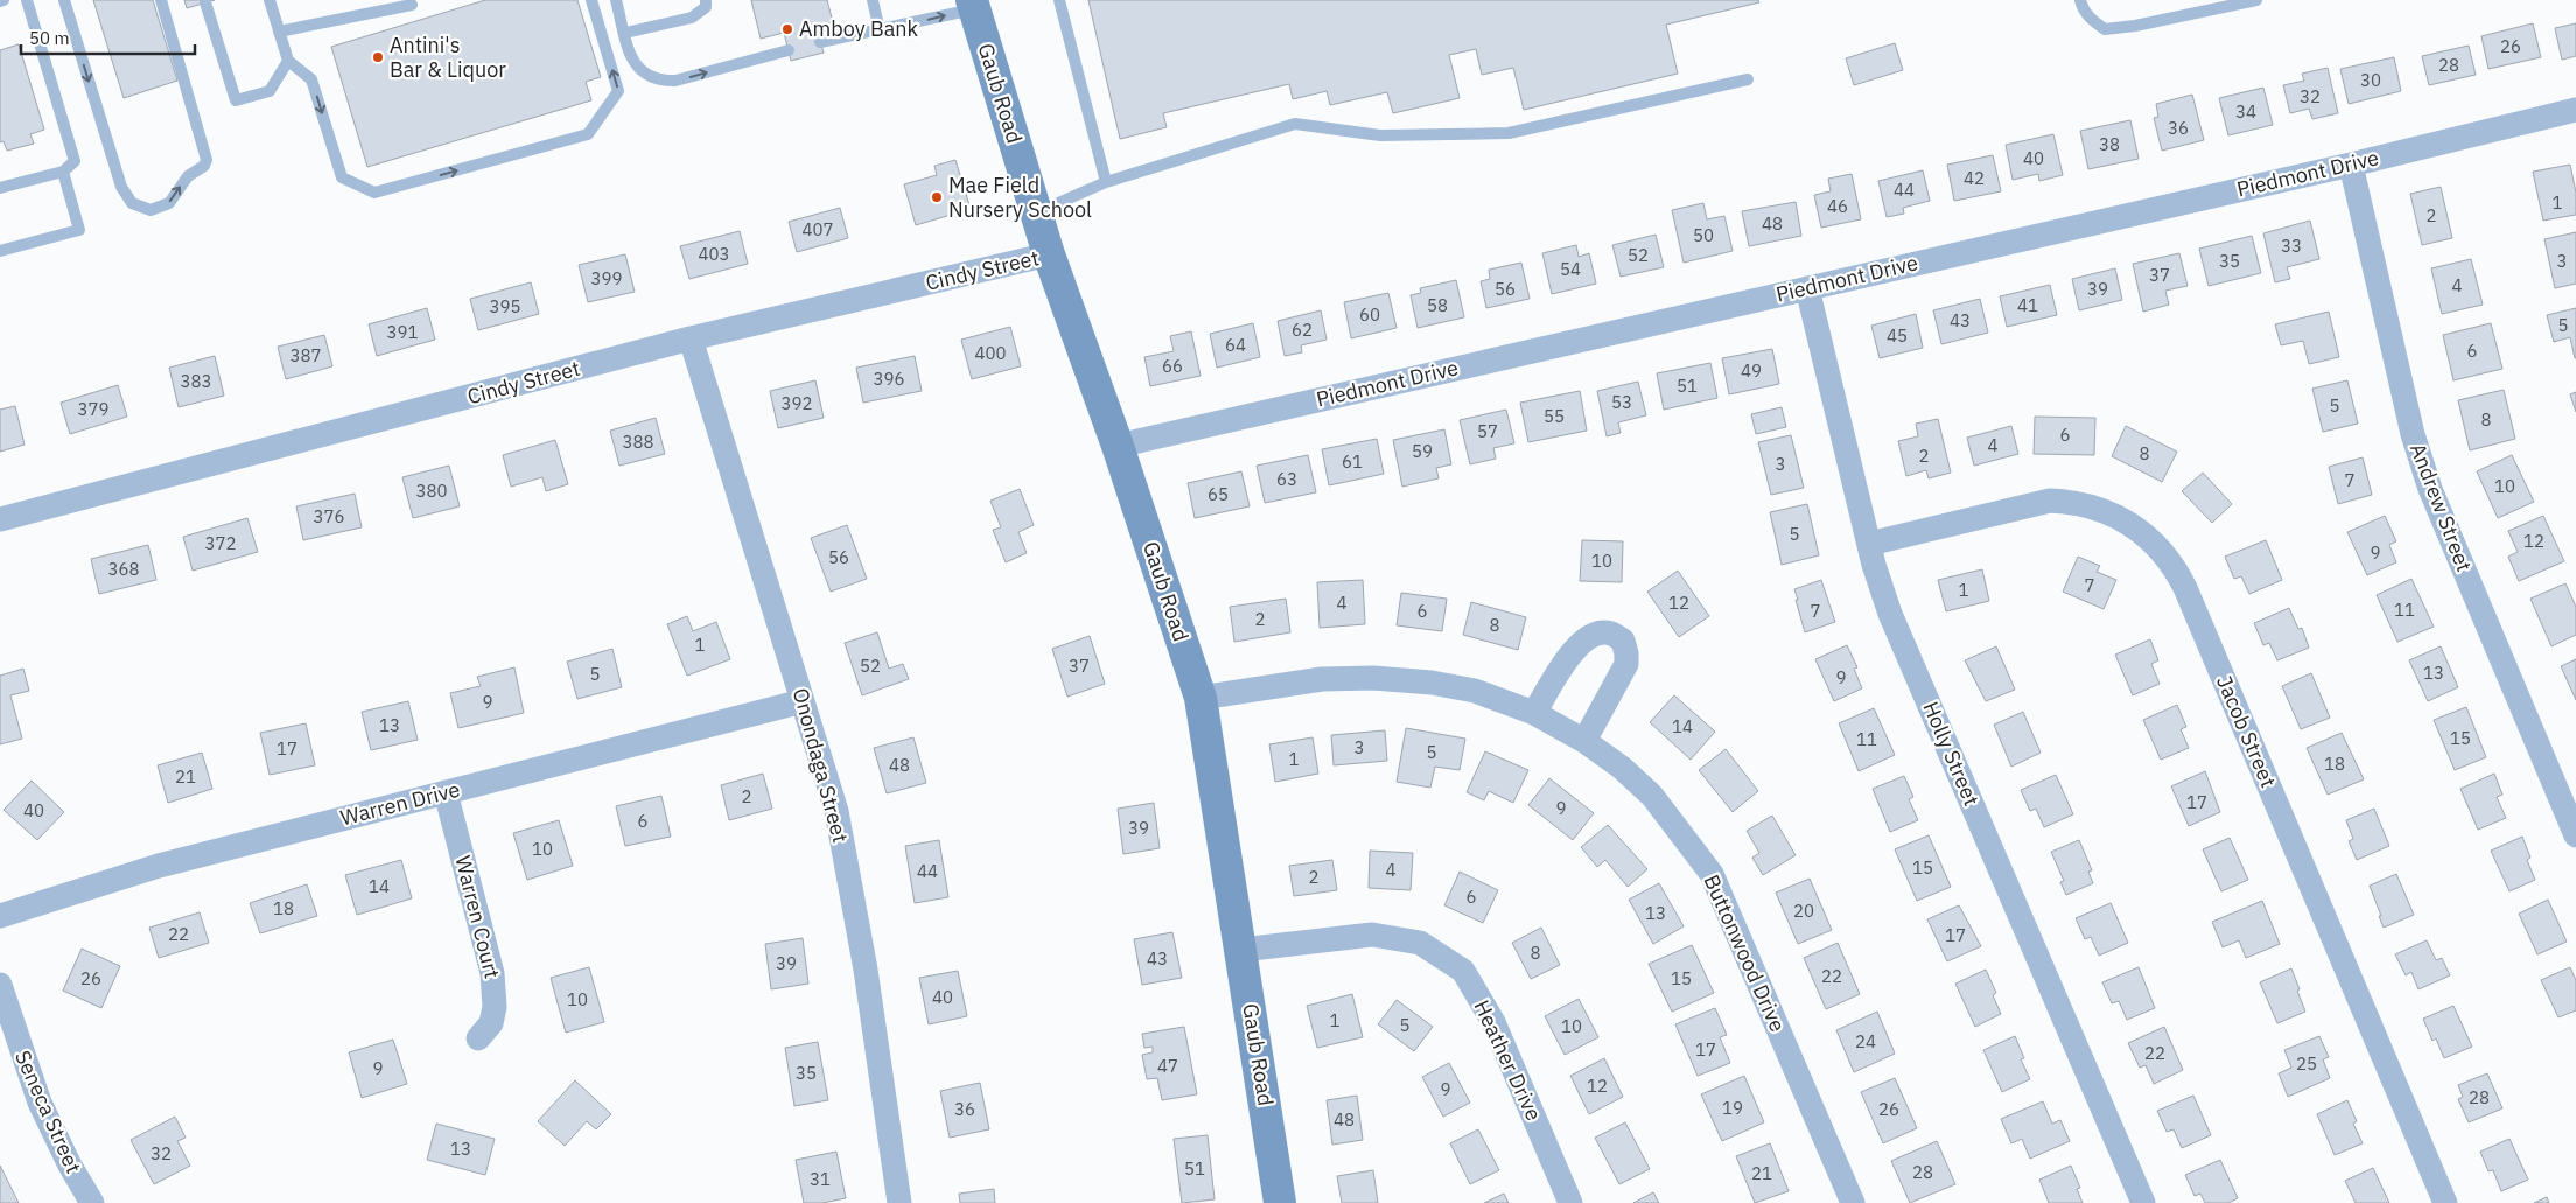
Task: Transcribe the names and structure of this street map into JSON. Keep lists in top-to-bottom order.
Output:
{
  "streets": {
    "street": [
      "Gaub Road",
      "Piedmont Drive",
      "Cindy Street",
      "Andrew Street",
      "Jacob Street",
      "Holly Street",
      "Onondaga Street",
      "Warren Drive",
      "Warren Court",
      "Buttonwood Drive",
      "Heather Drive",
      "Seneca Street"
    ]
  },
  "crossings": [
    ["Gaub Road", "Piedmont Drive"],
    ["Gaub Road", "Cindy Street"],
    ["Gaub Road", "Buttonwood Drive"],
    ["Gaub Road", "Heather Drive"],
    ["Piedmont Drive", "Andrew Street"],
    ["Piedmont Drive", "Holly Street"],
    ["Cindy Street", "Onondaga Street"],
    ["Jacob Street", "Holly Street"],
    ["Onondaga Street", "Warren Drive"],
    ["Warren Drive", "Warren Court"]
  ],
  "places": ["Amboy Bank", "Antini's Bar & Liquor", "Mae Field Nursery School"],
  "house_numbers": [
    "26",
    "28",
    "30",
    "32",
    "34",
    "36",
    "38",
    "40",
    "42",
    "44",
    "1",
    "46",
    "2",
    "48",
    "407",
    "50",
    "33",
    "403",
    "52",
    "35",
    "3",
    "54",
    "37",
    "399",
    "4",
    "56",
    "39",
    "58",
    "41",
    "395",
    "60",
    "43",
    "5",
    "62",
    "391",
    "45",
    "64",
    "6",
    "400",
    "387",
    "66",
    "49",
    "396",
    "383",
    "51",
    "53",
    "392",
    "5",
    "379",
    "55",
    "8",
    "57",
    "6",
    "388",
    "4",
    "59",
    "8",
    "2",
    "61",
    "3",
    "63",
    "7",
    "10",
    "380",
    "65",
    "376",
    "5",
    "12",
    "372",
    "9",
    "56",
    "10",
    "368",
    "7",
    "1",
    "4",
    "12",
    "11",
    "6",
    "7",
    "2",
    "8",
    "1",
    "52",
    "37",
    "13",
    "5",
    "9",
    "9",
    "13",
    "14",
    "15",
    "11",
    "3",
    "17",
    "5",
    "1",
    "18",
    "48",
    "21",
    "2",
    "17",
    "9",
    "40",
    "6",
    "39",
    "10",
    "15",
    "4",
    "44",
    "2",
    "14",
    "6",
    "18",
    "20",
    "13",
    "22",
    "17",
    "8",
    "43",
    "39",
    "22",
    "26",
    "15",
    "40",
    "10",
    "1",
    "5",
    "10",
    "24",
    "17",
    "22",
    "25",
    "47",
    "9",
    "35",
    "12",
    "9",
    "28",
    "19",
    "36",
    "26",
    "48",
    "13",
    "32",
    "51",
    "28",
    "21",
    "31"
  ],
  "scale_bar": "50 m"
}
